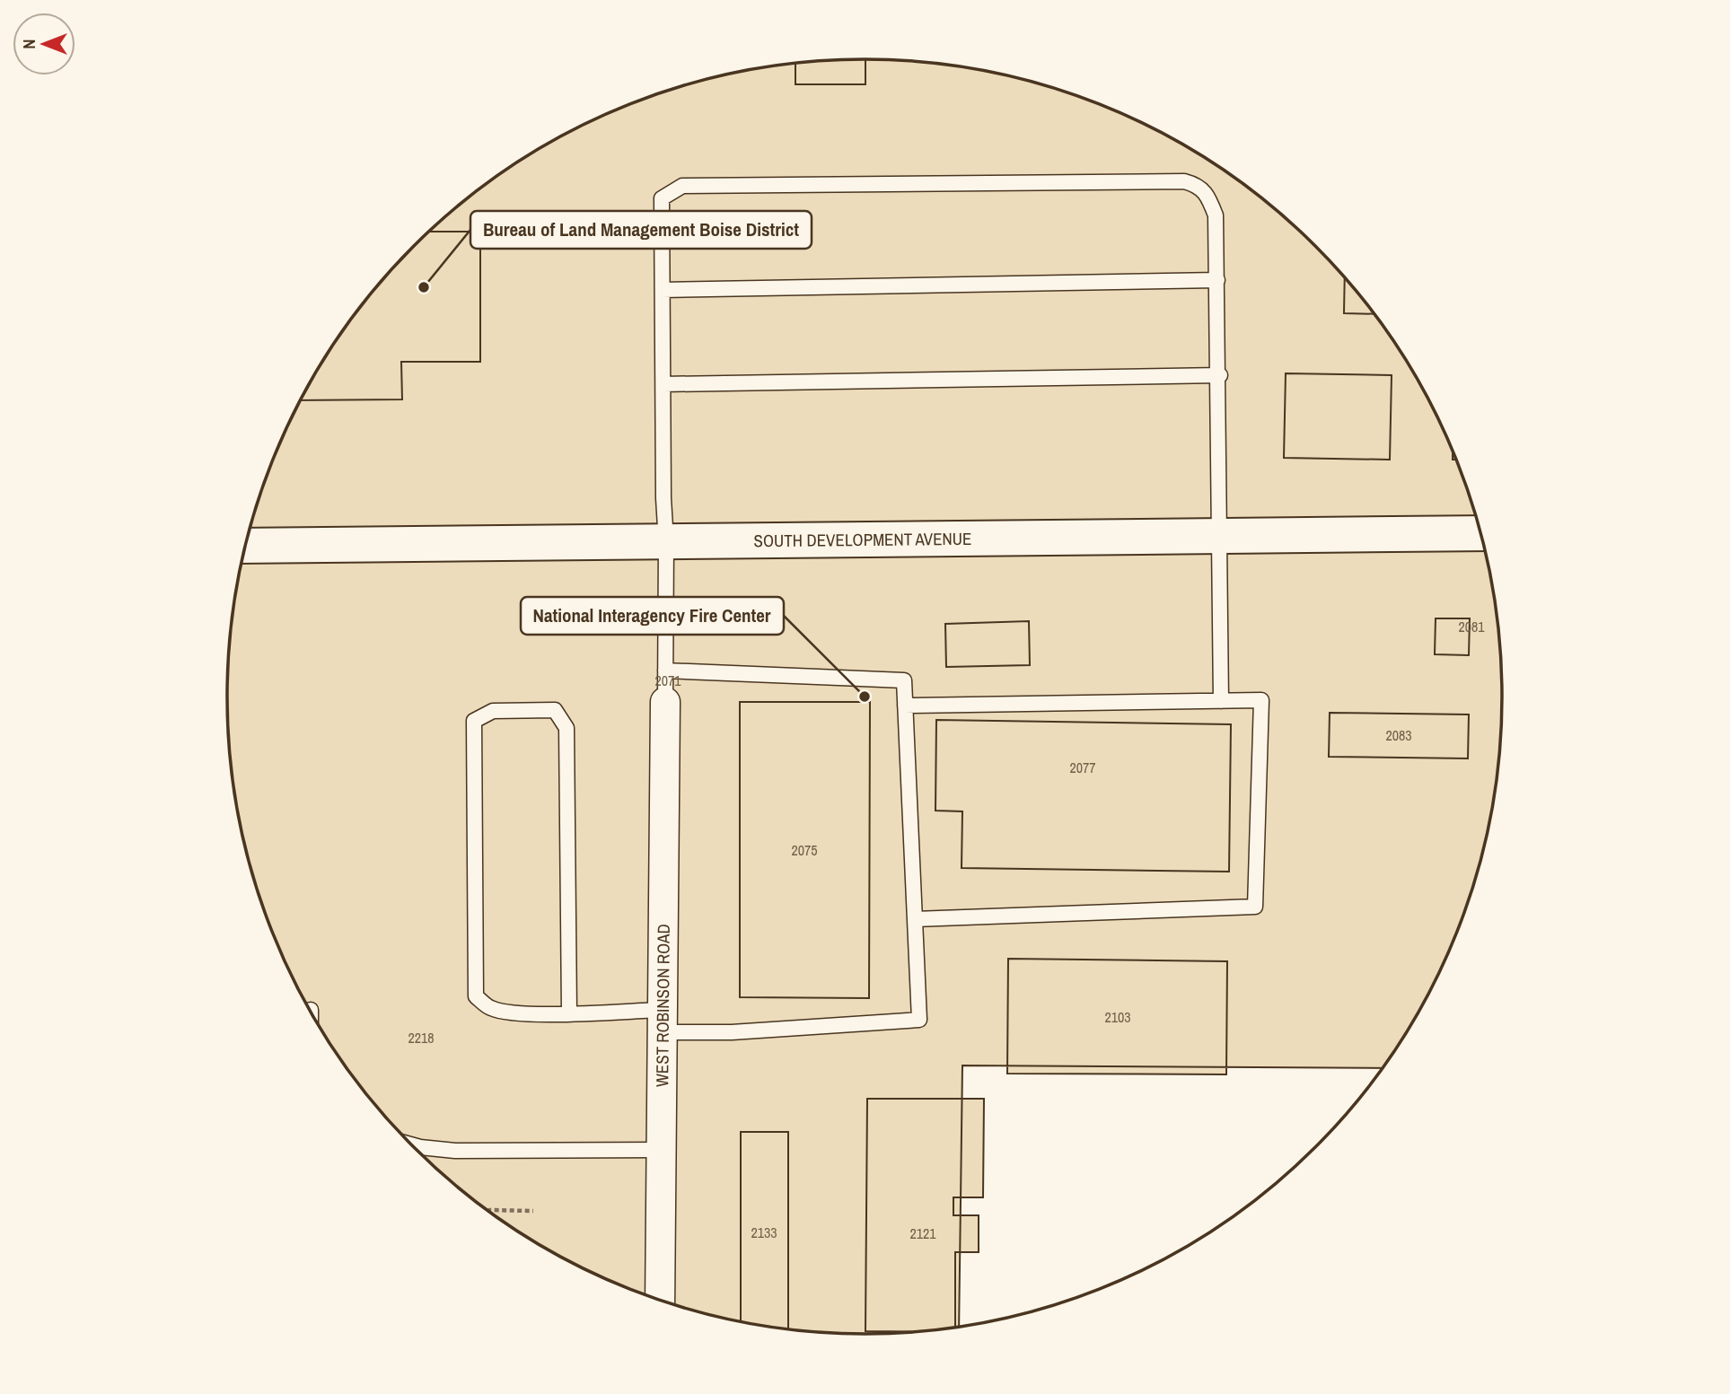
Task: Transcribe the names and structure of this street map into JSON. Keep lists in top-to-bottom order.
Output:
{
  "streets": {
    "street": ["SOUTH DEVELOPMENT AVENUE", "WEST ROBINSON ROAD"]
  },
  "places": ["Bureau of Land Management Boise District", "National Interagency Fire Center"],
  "house_numbers": [
    "2081",
    "2071",
    "2083",
    "2077",
    "2075",
    "2103",
    "2218",
    "2133",
    "2121"
  ],
  "north": "left"
}
